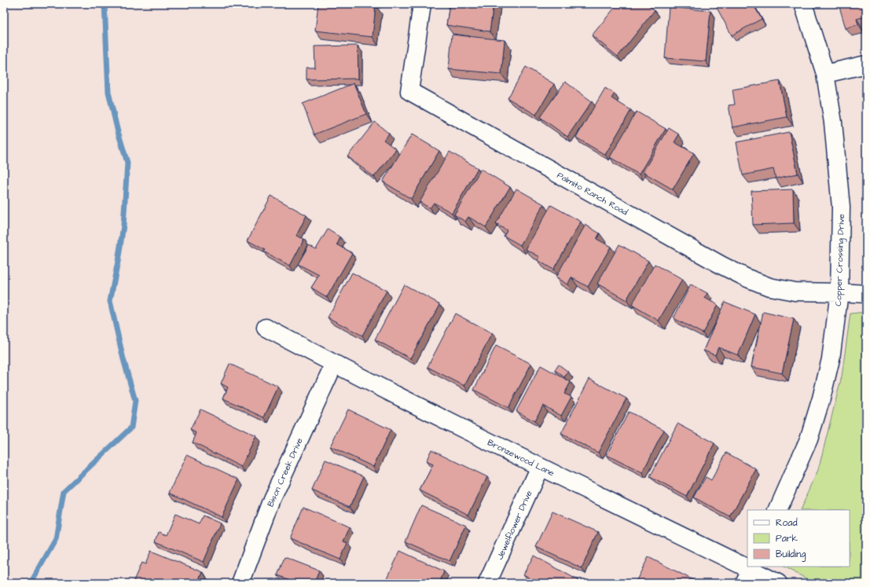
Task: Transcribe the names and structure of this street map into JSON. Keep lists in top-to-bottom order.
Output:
{
  "streets": {
    "street": [
      "Palmito Ranch Road",
      "Copper Crossing Drive",
      "Bronzewood Lane",
      "Bison Creek Drive",
      "Jewelflower Drive"
    ]
  },
  "crossings": [
    ["Palmito Ranch Road", "Copper Crossing Drive"],
    ["Bronzewood Lane", "Bison Creek Drive"],
    ["Bronzewood Lane", "Jewelflower Drive"]
  ],
  "legend": ["Road", "Park", "Building"]
}
